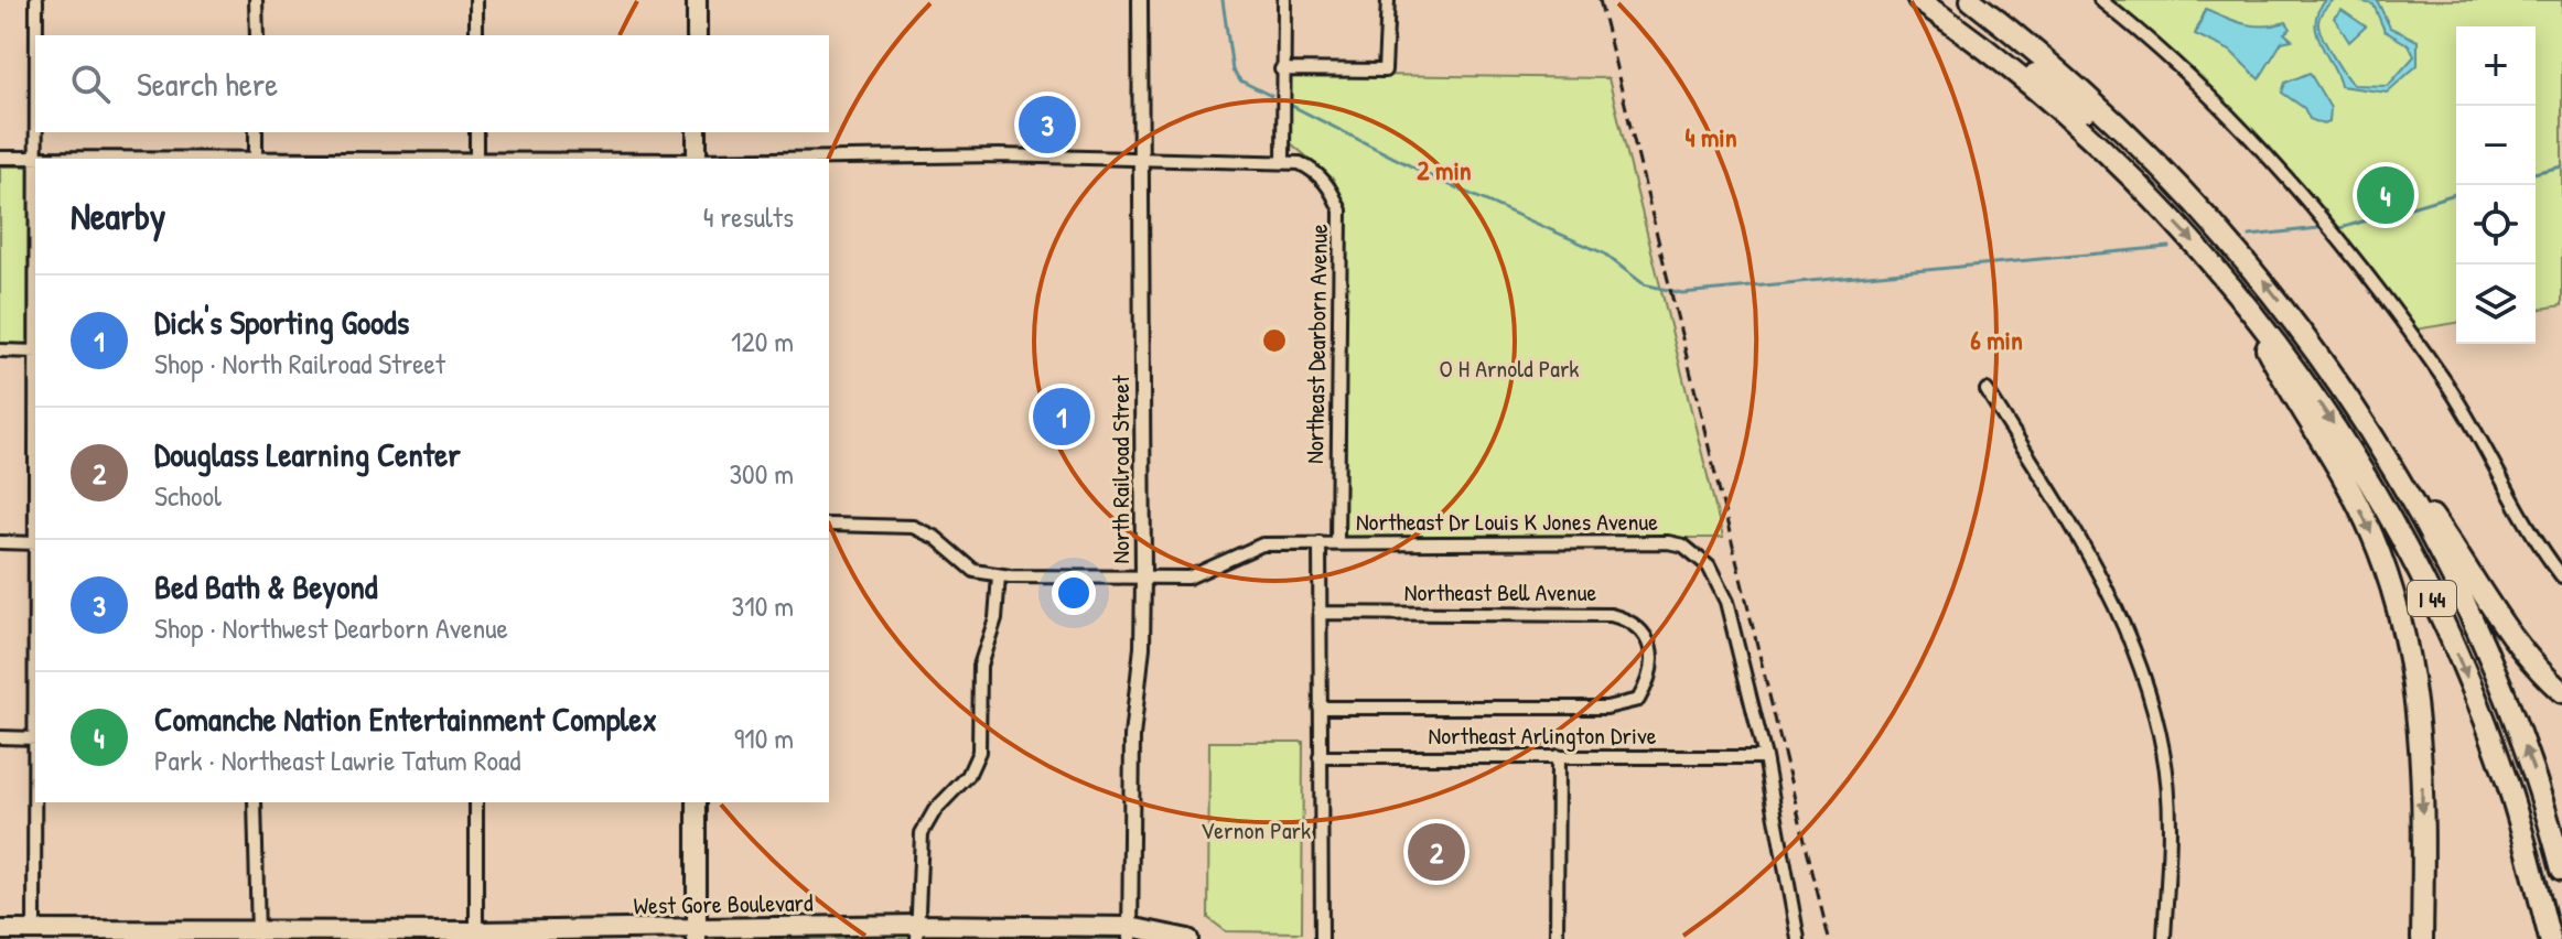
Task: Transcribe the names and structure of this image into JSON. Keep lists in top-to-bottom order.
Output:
{
  "streets": {
    "highway": ["I 44"],
    "main road": ["West Gore Boulevard"],
    "street": [
      "Northeast Dearborn Avenue",
      "North Railroad Street",
      "Northeast Dr Louis K Jones Avenue",
      "Northeast Bell Avenue",
      "Northeast Arlington Drive"
    ]
  },
  "crossings": [
    ["Northeast Dearborn Avenue", "North Railroad Street"],
    ["Northeast Dearborn Avenue", "Northeast Dr Louis K Jones Avenue"],
    ["North Railroad Street", "West Gore Boulevard"],
    ["Northeast Dr Louis K Jones Avenue", "Northeast Arlington Drive"],
    ["Northeast Bell Avenue", "Northeast Arlington Drive"]
  ],
  "parks": ["O H Arnold Park", "Vernon Park"],
  "page": {
    "map_buttons": ["+", "−"],
    "search": "Search here",
    "pins": [
      "3",
      "4",
      "1",
      "2"
    ],
    "heading": ["Nearby", "4 results"],
    "list": [
      {
        "mark": "1",
        "name": "Dick's Sporting Goods",
        "note": "Shop · North Railroad Street",
        "value": "120 m"
      },
      {
        "mark": "2",
        "name": "Douglass Learning Center",
        "note": "School",
        "value": "300 m"
      },
      {
        "mark": "3",
        "name": "Bed Bath & Beyond",
        "note": "Shop · Northwest Dearborn Avenue",
        "value": "310 m"
      },
      {
        "mark": "4",
        "name": "Comanche Nation Entertainment Complex",
        "note": "Park · Northeast Lawrie Tatum Road",
        "value": "910 m"
      }
    ]
  },
  "rings": ["4 min", "2 min", "6 min"]
}
